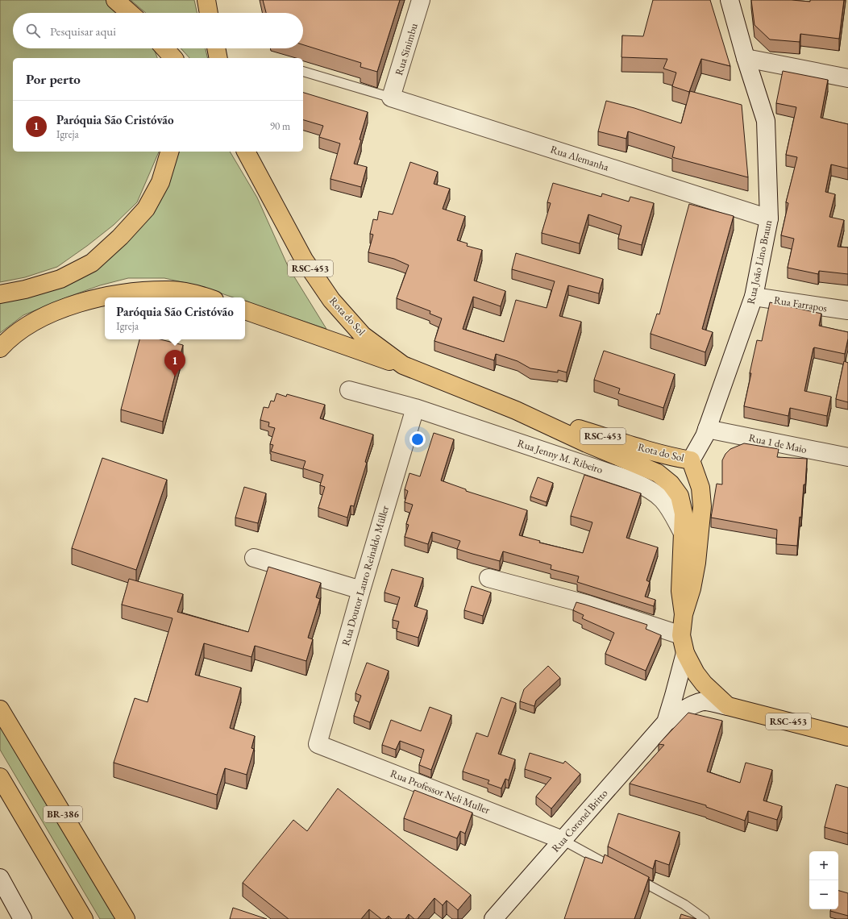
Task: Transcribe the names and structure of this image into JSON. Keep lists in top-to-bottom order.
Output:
{
  "streets": {
    "highway": ["RSC-453", "Rota do Sol", "BR-386"],
    "street": [
      "Rua Sinimbu",
      "Rua Alemanha",
      "Rua João Lino Braun",
      "Rua Farrapos",
      "Rua 1 de Maio",
      "Rua Jenny M. Ribeiro",
      "Rua Doutor Lauro Reinaldo Müller",
      "Rua Professor Neli Muller",
      "Rua Coronel Britto"
    ]
  },
  "crossings": [
    ["Rua Sinimbu", "Rua Alemanha"],
    ["Rua Alemanha", "Rua João Lino Braun"],
    ["Rua João Lino Braun", "Rua Farrapos"],
    ["Rua João Lino Braun", "Rota do Sol"],
    ["Rua João Lino Braun", "Rua 1 de Maio"],
    ["RSC-453", "Rota do Sol"],
    ["Rota do Sol", "Rua Jenny M. Ribeiro"],
    ["Rua Jenny M. Ribeiro", "Rua Doutor Lauro Reinaldo Müller"],
    ["Rua Doutor Lauro Reinaldo Müller", "Rua Professor Neli Muller"],
    ["Rua Professor Neli Muller", "Rua Coronel Britto"]
  ],
  "page": {
    "search": "Pesquisar aqui",
    "heading": "Por perto",
    "list": [
      {
        "mark": "1",
        "name": "Paróquia São Cristóvão",
        "note": "Igreja",
        "value": "90 m"
      }
    ],
    "popup": ["Paróquia São Cristóvão", "Igreja"],
    "pins": "1",
    "map_buttons": ["+", "−"]
  }
}
